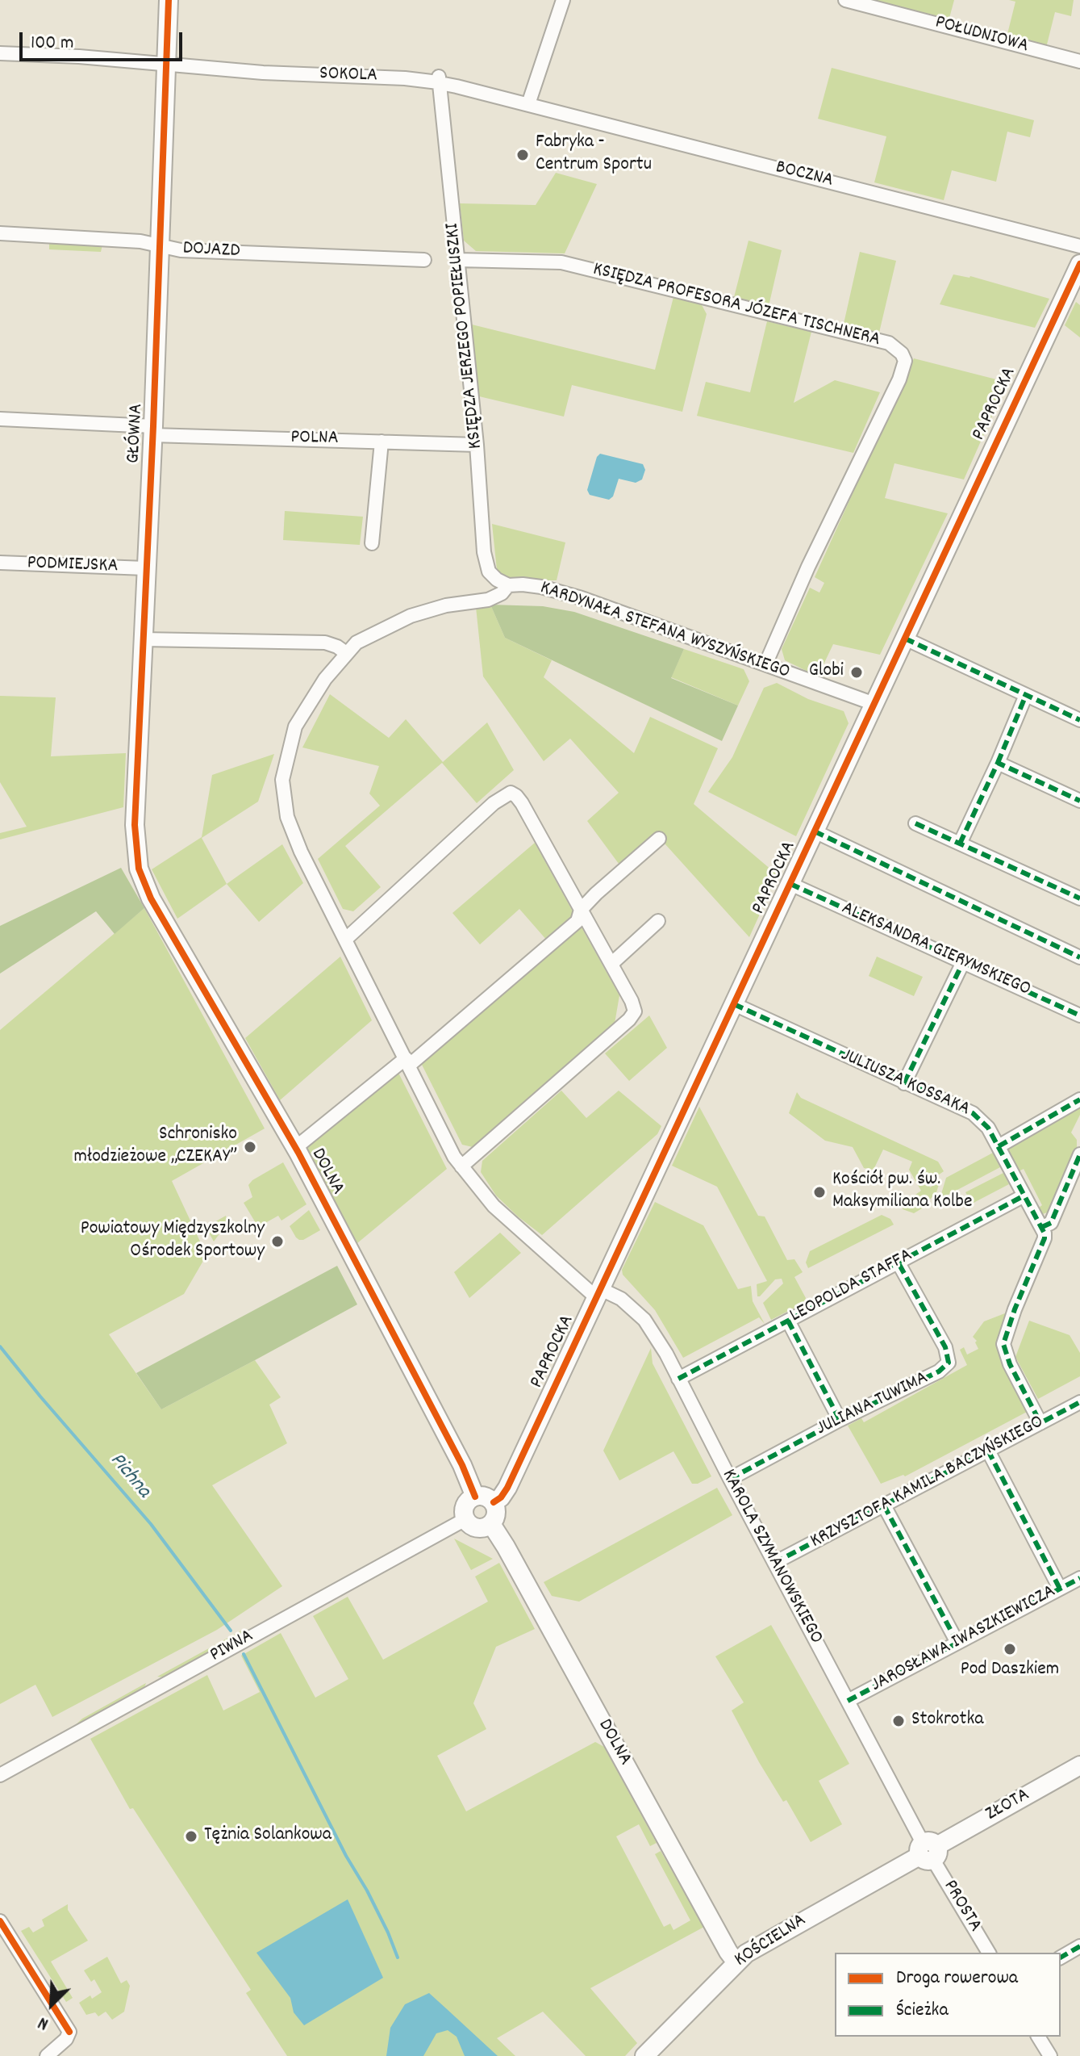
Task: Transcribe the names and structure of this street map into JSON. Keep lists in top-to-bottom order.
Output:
{
  "streets": {
    "street": [
      "POŁUDNIOWA",
      "SOKOLA",
      "BOCZNA",
      "DOJAZD",
      "KSIĘDZA PROFESORA JÓZEFA TISCHNERA",
      "KSIĘDZA JERZEGO POPIEŁUSZKI",
      "PAPROCKA",
      "GŁÓWNA",
      "POLNA",
      "PODMIEJSKA",
      "KARDYNAŁA STEFANA WYSZYŃSKIEGO",
      "ALEKSANDRA GIERYMSKIEGO",
      "JULIUSZA KOSSAKA",
      "DOLNA",
      "LEOPOLDA STAFFA",
      "JULIANA TUWIMA",
      "KRZYSZTOFA KAMILA BACZYŃSKIEGO",
      "KAROLA SZYMANOWSKIEGO",
      "JAROSŁAWA IWASZKIEWICZA",
      "PIWNA",
      "ZŁOTA",
      "PROSTA",
      "KOŚCIELNA"
    ]
  },
  "crossings": [
    ["SOKOLA", "BOCZNA"],
    ["SOKOLA", "KSIĘDZA JERZEGO POPIEŁUSZKI"],
    ["SOKOLA", "GŁÓWNA"],
    ["DOJAZD", "GŁÓWNA"],
    ["KSIĘDZA PROFESORA JÓZEFA TISCHNERA", "KSIĘDZA JERZEGO POPIEŁUSZKI"],
    ["KSIĘDZA PROFESORA JÓZEFA TISCHNERA", "KARDYNAŁA STEFANA WYSZYŃSKIEGO"],
    ["KSIĘDZA JERZEGO POPIEŁUSZKI", "POLNA"],
    ["KSIĘDZA JERZEGO POPIEŁUSZKI", "KARDYNAŁA STEFANA WYSZYŃSKIEGO"],
    ["PAPROCKA", "KARDYNAŁA STEFANA WYSZYŃSKIEGO"],
    ["PAPROCKA", "ALEKSANDRA GIERYMSKIEGO"],
    ["PAPROCKA", "JULIUSZA KOSSAKA"],
    ["PAPROCKA", "DOLNA"],
    ["PAPROCKA", "KAROLA SZYMANOWSKIEGO"],
    ["PAPROCKA", "PIWNA"],
    ["GŁÓWNA", "POLNA"],
    ["GŁÓWNA", "PODMIEJSKA"],
    ["GŁÓWNA", "DOLNA"],
    ["JULIUSZA KOSSAKA", "LEOPOLDA STAFFA"],
    ["DOLNA", "PIWNA"],
    ["DOLNA", "KOŚCIELNA"],
    ["LEOPOLDA STAFFA", "JULIANA TUWIMA"],
    ["LEOPOLDA STAFFA", "KAROLA SZYMANOWSKIEGO"],
    ["JULIANA TUWIMA", "KAROLA SZYMANOWSKIEGO"],
    ["KRZYSZTOFA KAMILA BACZYŃSKIEGO", "KAROLA SZYMANOWSKIEGO"],
    ["KAROLA SZYMANOWSKIEGO", "JAROSŁAWA IWASZKIEWICZA"],
    ["KAROLA SZYMANOWSKIEGO", "ZŁOTA"],
    ["KAROLA SZYMANOWSKIEGO", "PROSTA"],
    ["KAROLA SZYMANOWSKIEGO", "KOŚCIELNA"],
    ["ZŁOTA", "PROSTA"],
    ["ZŁOTA", "KOŚCIELNA"],
    ["PROSTA", "KOŚCIELNA"]
  ],
  "water": ["Pichna"],
  "places": [
    "Fabryka - Centrum Sportu",
    "Globi",
    "Schronisko młodzieżowe „CZEKAY”",
    "Kościół pw. św. Maksymiliana Kolbe",
    "Powiatowy Międzyszkolny Ośrodek Sportowy",
    "Pod Daszkiem",
    "Stokrotka",
    "Tężnia Solankowa"
  ],
  "legend": ["Droga rowerowa", "Ścieżka"],
  "scale_bar": "100 m",
  "north": "bottom left"
}
